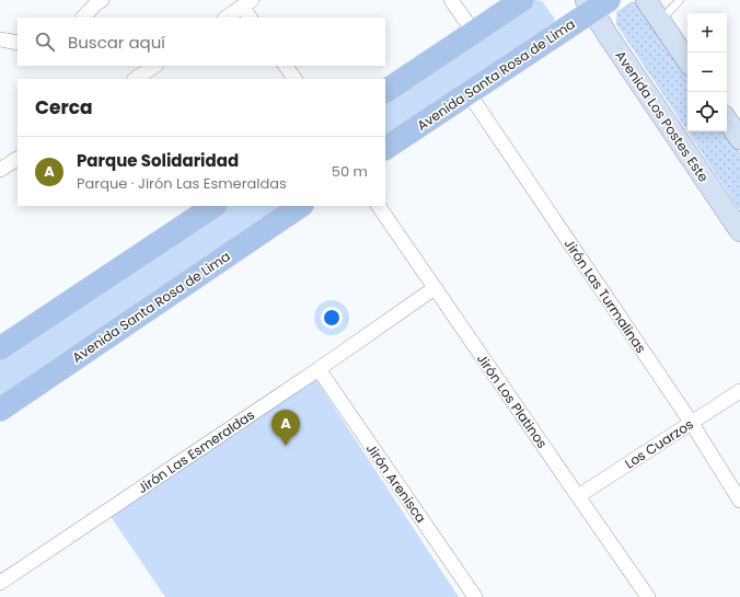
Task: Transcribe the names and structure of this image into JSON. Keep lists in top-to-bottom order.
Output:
{
  "streets": {
    "main road": ["Avenida Santa Rosa de Lima", "Avenida Los Postes Este"],
    "street": [
      "Jirón Las Turmalinas",
      "Jirón Los Platinos",
      "Los Cuarzos",
      "Jirón Las Esmeraldas",
      "Jirón Arenisca"
    ]
  },
  "crossings": [
    ["Avenida Santa Rosa de Lima", "Avenida Los Postes Este"],
    ["Avenida Santa Rosa de Lima", "Jirón Las Turmalinas"],
    ["Jirón Las Turmalinas", "Los Cuarzos"],
    ["Jirón Los Platinos", "Los Cuarzos"],
    ["Jirón Los Platinos", "Jirón Las Esmeraldas"],
    ["Jirón Las Esmeraldas", "Jirón Arenisca"]
  ],
  "page": {
    "map_buttons": ["+", "−"],
    "search": "Buscar aquí",
    "heading": "Cerca",
    "list": [
      {
        "mark": "A",
        "name": "Parque Solidaridad",
        "note": "Parque · Jirón Las Esmeraldas",
        "value": "50 m"
      }
    ],
    "pins": "A"
  }
}
